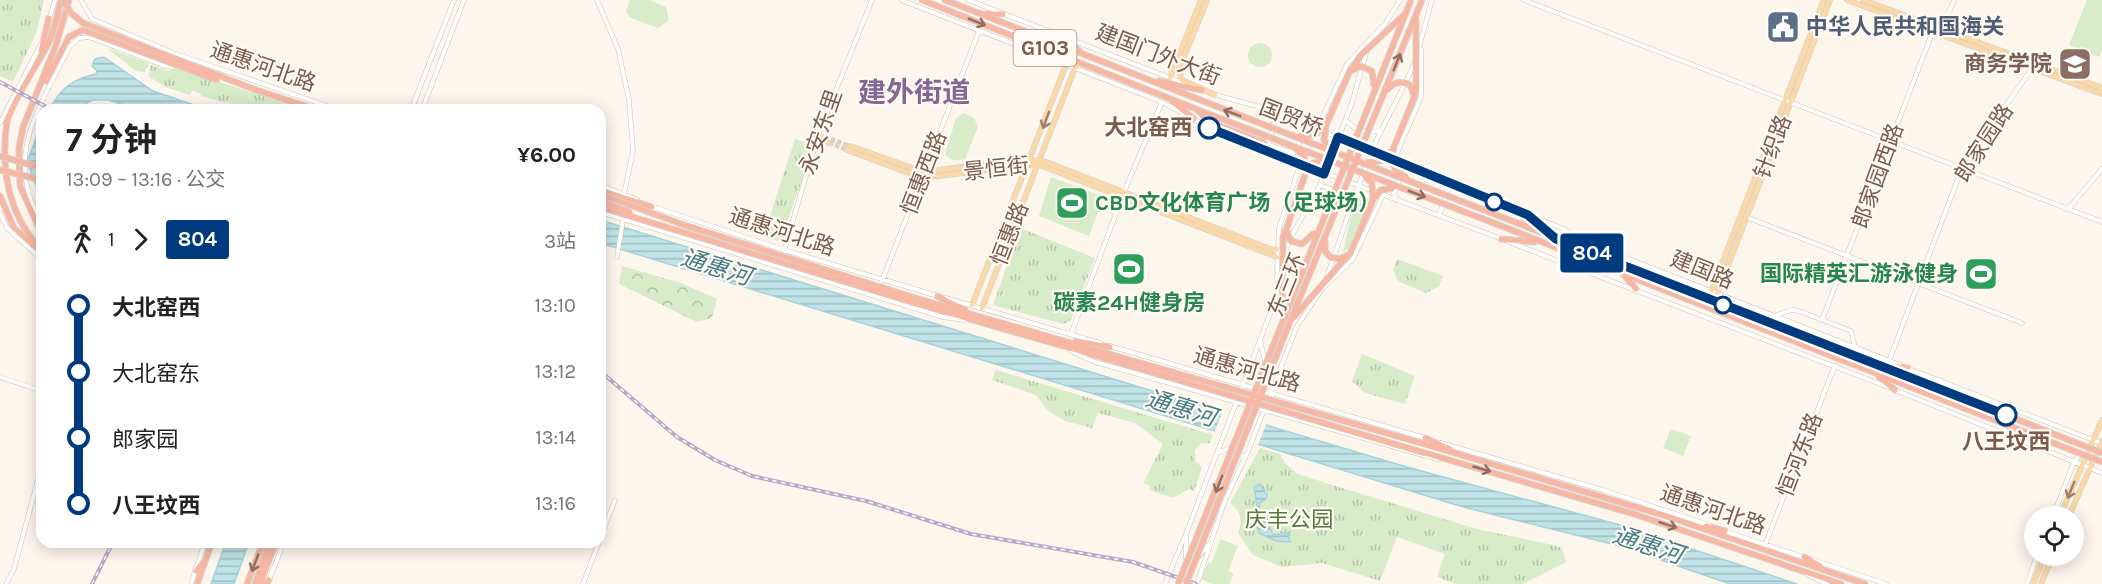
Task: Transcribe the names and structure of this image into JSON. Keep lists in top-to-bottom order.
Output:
{
  "streets": {
    "highway": [
      "G103",
      "建国门外大街",
      "通惠河北路",
      "国贸桥",
      "建国路",
      "东三环"
    ],
    "main road": ["针织路", "景恒街", "恒惠路"],
    "street": [
      "永安东里",
      "郎家园路",
      "恒惠西路",
      "郎家园西路",
      "恒河东路"
    ]
  },
  "crossings": [
    ["建国门外大街", "国贸桥"],
    ["建国门外大街", "恒惠西路"],
    ["建国门外大街", "恒惠路"],
    ["建国门外大街", "建国路"],
    ["通惠河北路", "永安东里"],
    ["通惠河北路", "恒惠西路"],
    ["通惠河北路", "恒惠路"],
    ["通惠河北路", "恒河东路"],
    ["国贸桥", "建国路"],
    ["郎家园路", "建国路"],
    ["针织路", "建国路"],
    ["景恒街", "恒惠西路"],
    ["景恒街", "恒惠路"],
    ["建国路", "恒河东路"]
  ],
  "districts": ["建外街道"],
  "water": ["通惠河"],
  "parks": ["庆丰公园"],
  "places": {
    "public building": ["中华人民共和国海关"],
    "school or university": ["商务学院"],
    "other": ["大北窑西", "八王坟西"],
    "sports": ["CBD文化体育广场（足球场）", "碳素24H健身房", "国际精英汇游泳健身"]
  },
  "lines": ["bus line 804"],
  "page": {
    "on_map": "804",
    "heading": ["7 分钟", "13:09 – 13:16 · 公交", "¥6.00"],
    "legs": ["1", "804", "3站"],
    "list": [
      {
        "name": "大北窑西",
        "value": "13:10"
      },
      {
        "name": "大北窑东",
        "value": "13:12"
      },
      {
        "name": "郎家园",
        "value": "13:14"
      },
      {
        "name": "八王坟西",
        "value": "13:16"
      }
    ]
  }
}
